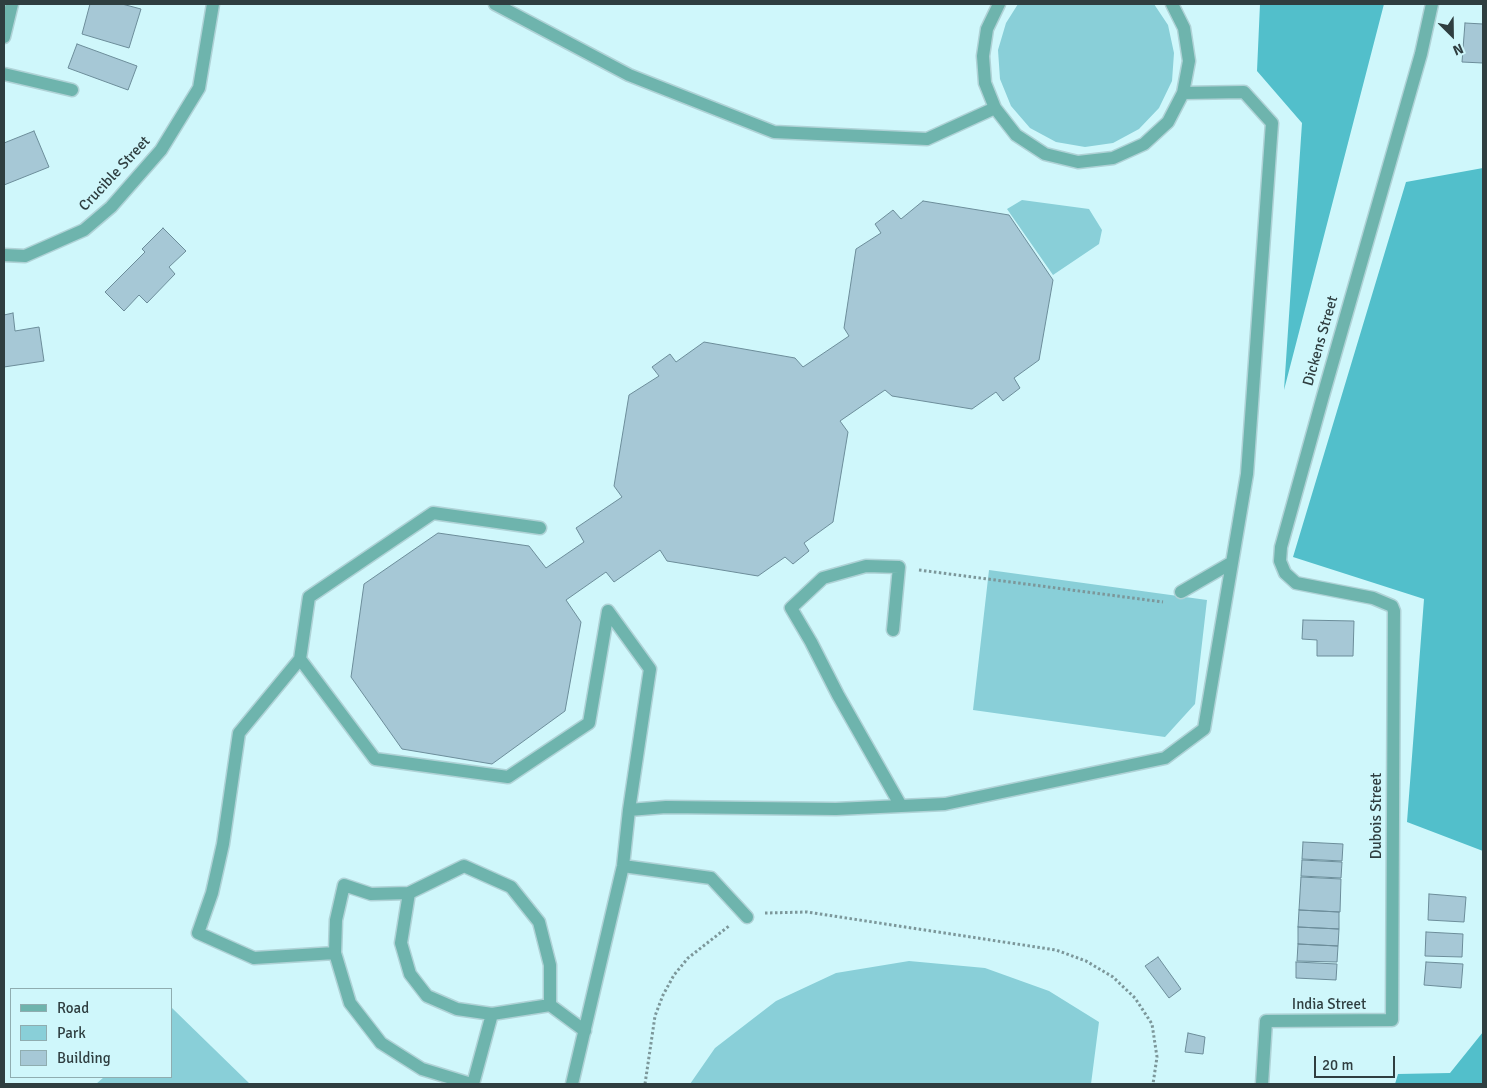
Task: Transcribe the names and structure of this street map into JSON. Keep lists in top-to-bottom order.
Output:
{
  "streets": {
    "street": [
      "Crucible Street",
      "Dickens Street",
      "Dubois Street",
      "India Street"
    ]
  },
  "crossings": [
    ["Dickens Street", "Dubois Street"],
    ["Dubois Street", "India Street"]
  ],
  "legend": ["Road", "Park", "Building"],
  "scale_bar": "20 m",
  "north": "bottom right"
}
